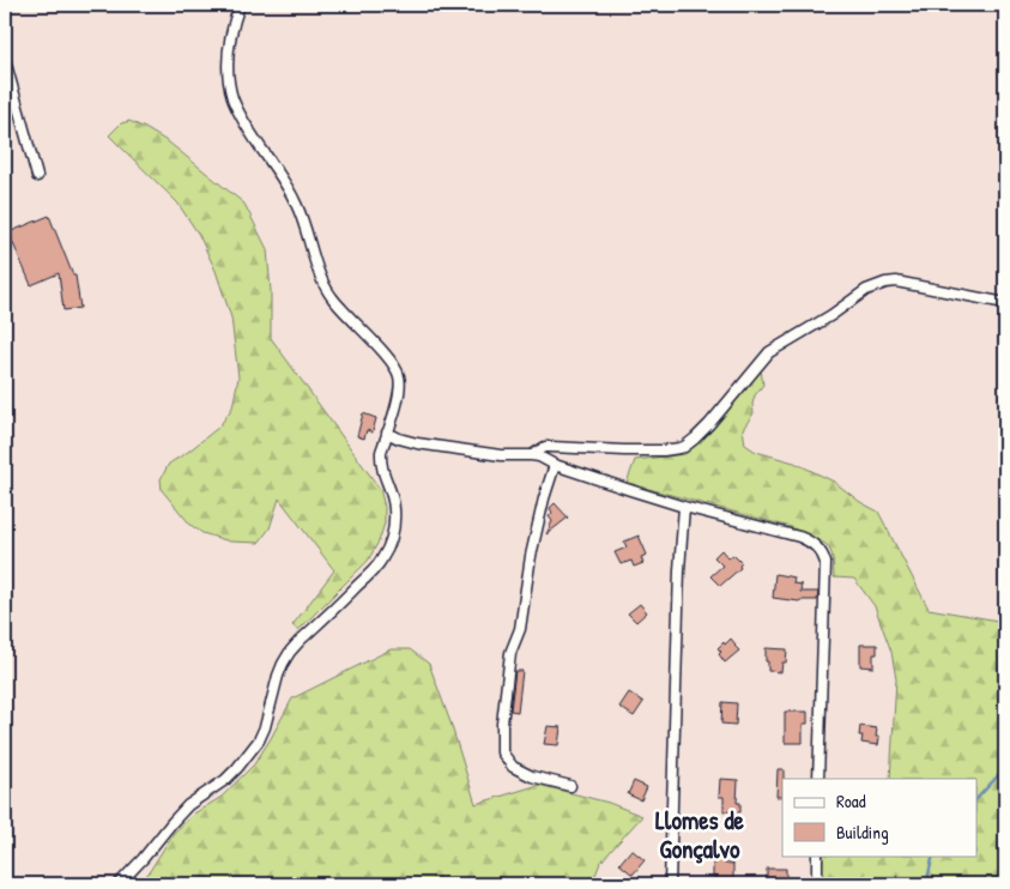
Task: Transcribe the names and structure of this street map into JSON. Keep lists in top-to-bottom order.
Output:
{
  "districts": ["Llomes de Gonçalvo"],
  "legend": ["Road", "Building"]
}
